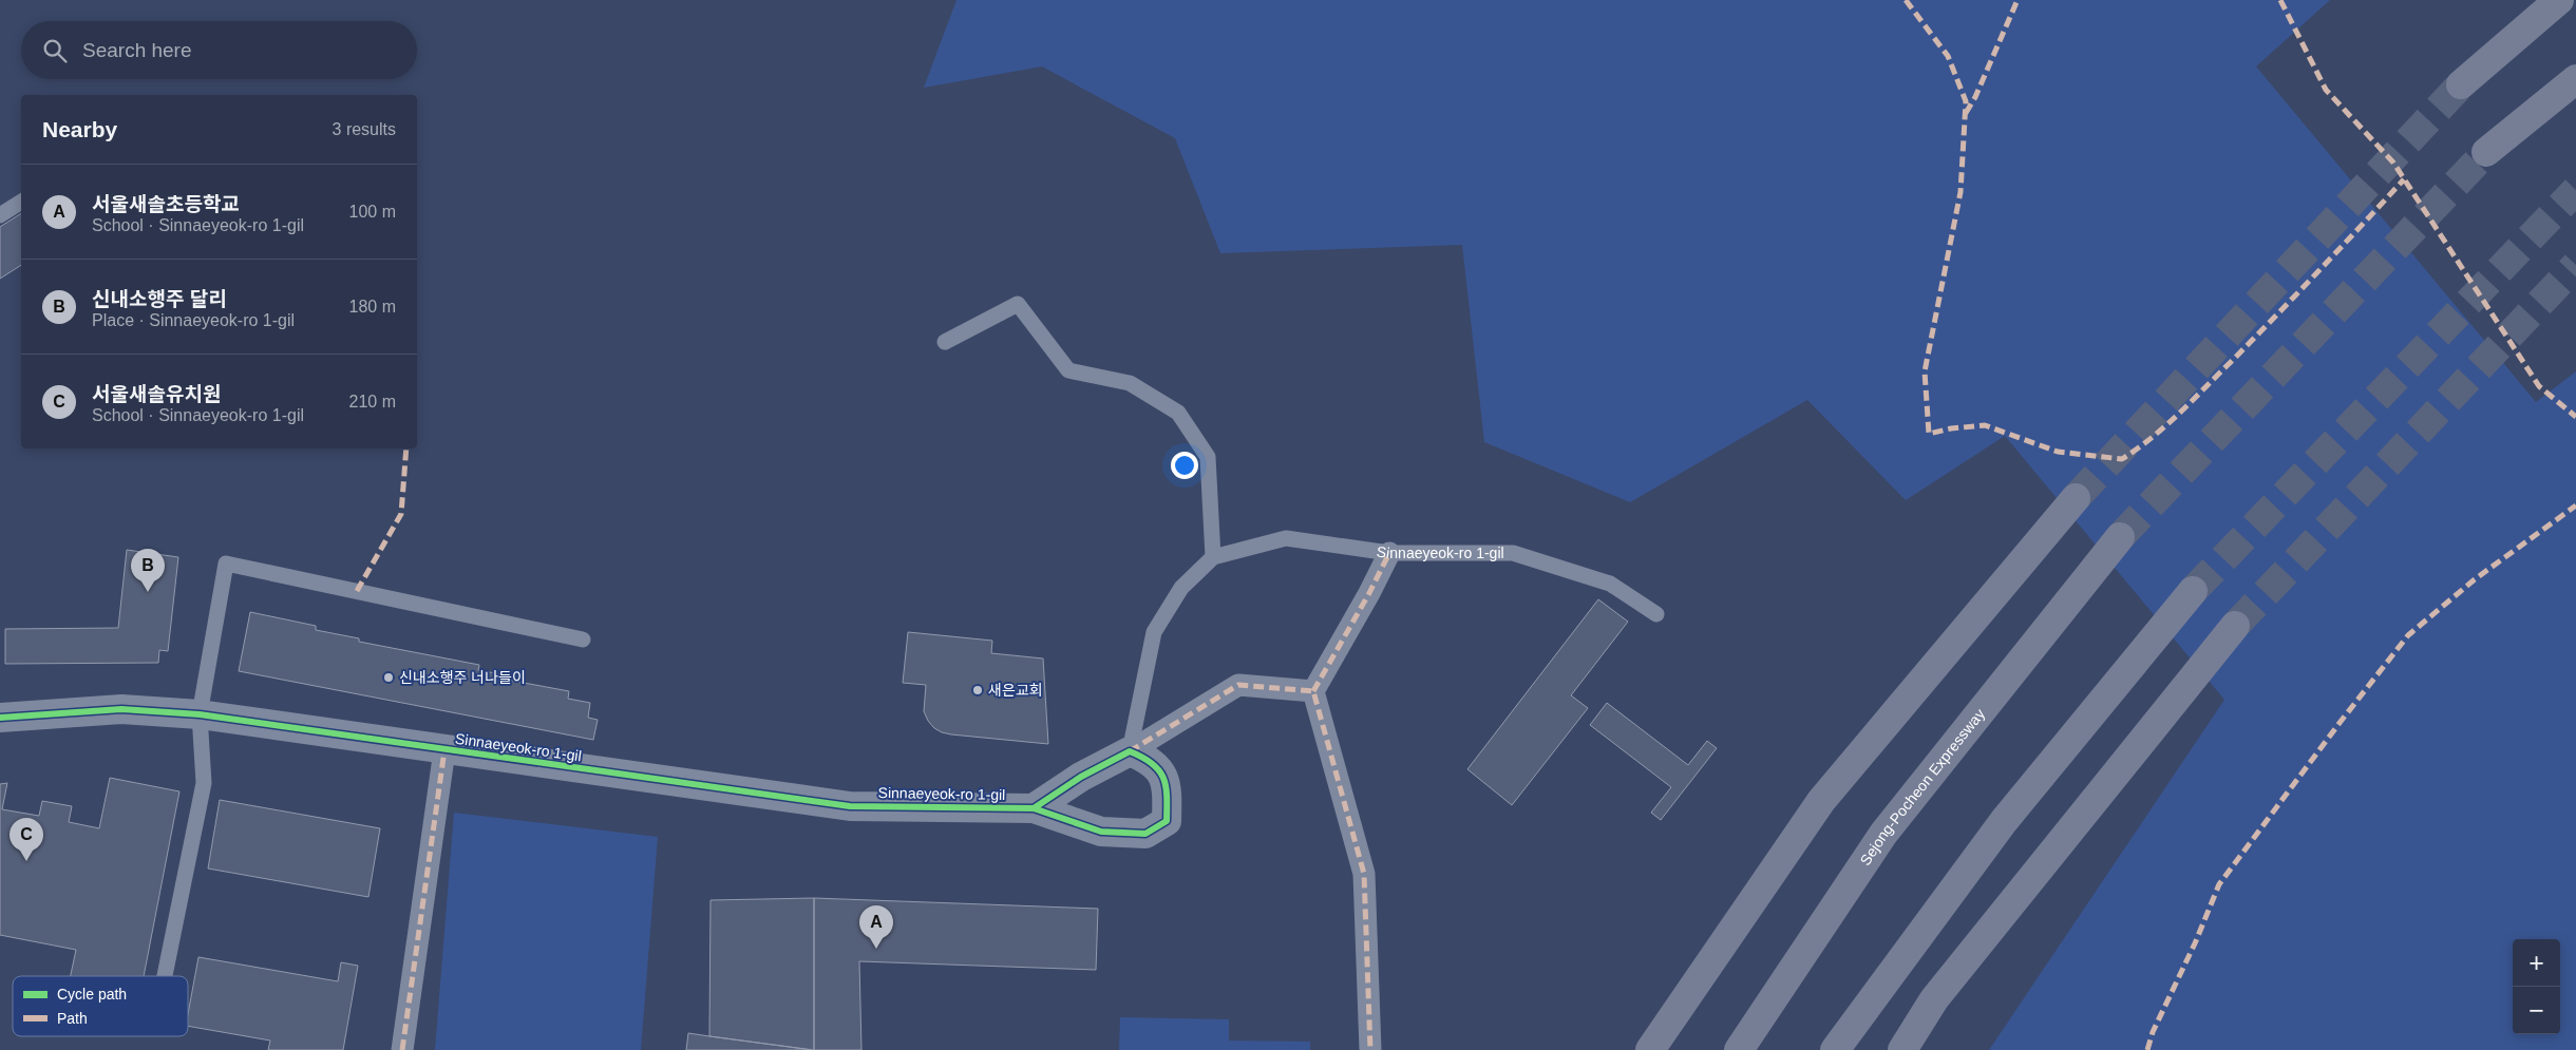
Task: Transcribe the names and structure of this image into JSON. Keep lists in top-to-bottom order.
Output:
{
  "streets": {
    "highway": ["Sejong-Pocheon Expressway"],
    "street": ["Sinnaeyeok-ro 1-gil"]
  },
  "places": ["신내소행주 너나들이", "새은교회"],
  "legend": ["Cycle path", "Path"],
  "page": {
    "search": "Search here",
    "heading": ["Nearby", "3 results"],
    "list": [
      {
        "mark": "A",
        "name": "서울새솔초등학교",
        "note": "School · Sinnaeyeok-ro 1-gil",
        "value": "100 m"
      },
      {
        "mark": "B",
        "name": "신내소행주 달리",
        "note": "Place · Sinnaeyeok-ro 1-gil",
        "value": "180 m"
      },
      {
        "mark": "C",
        "name": "서울새솔유치원",
        "note": "School · Sinnaeyeok-ro 1-gil",
        "value": "210 m"
      }
    ],
    "pins": ["B", "C", "A"],
    "map_buttons": ["+", "−"]
  }
}
